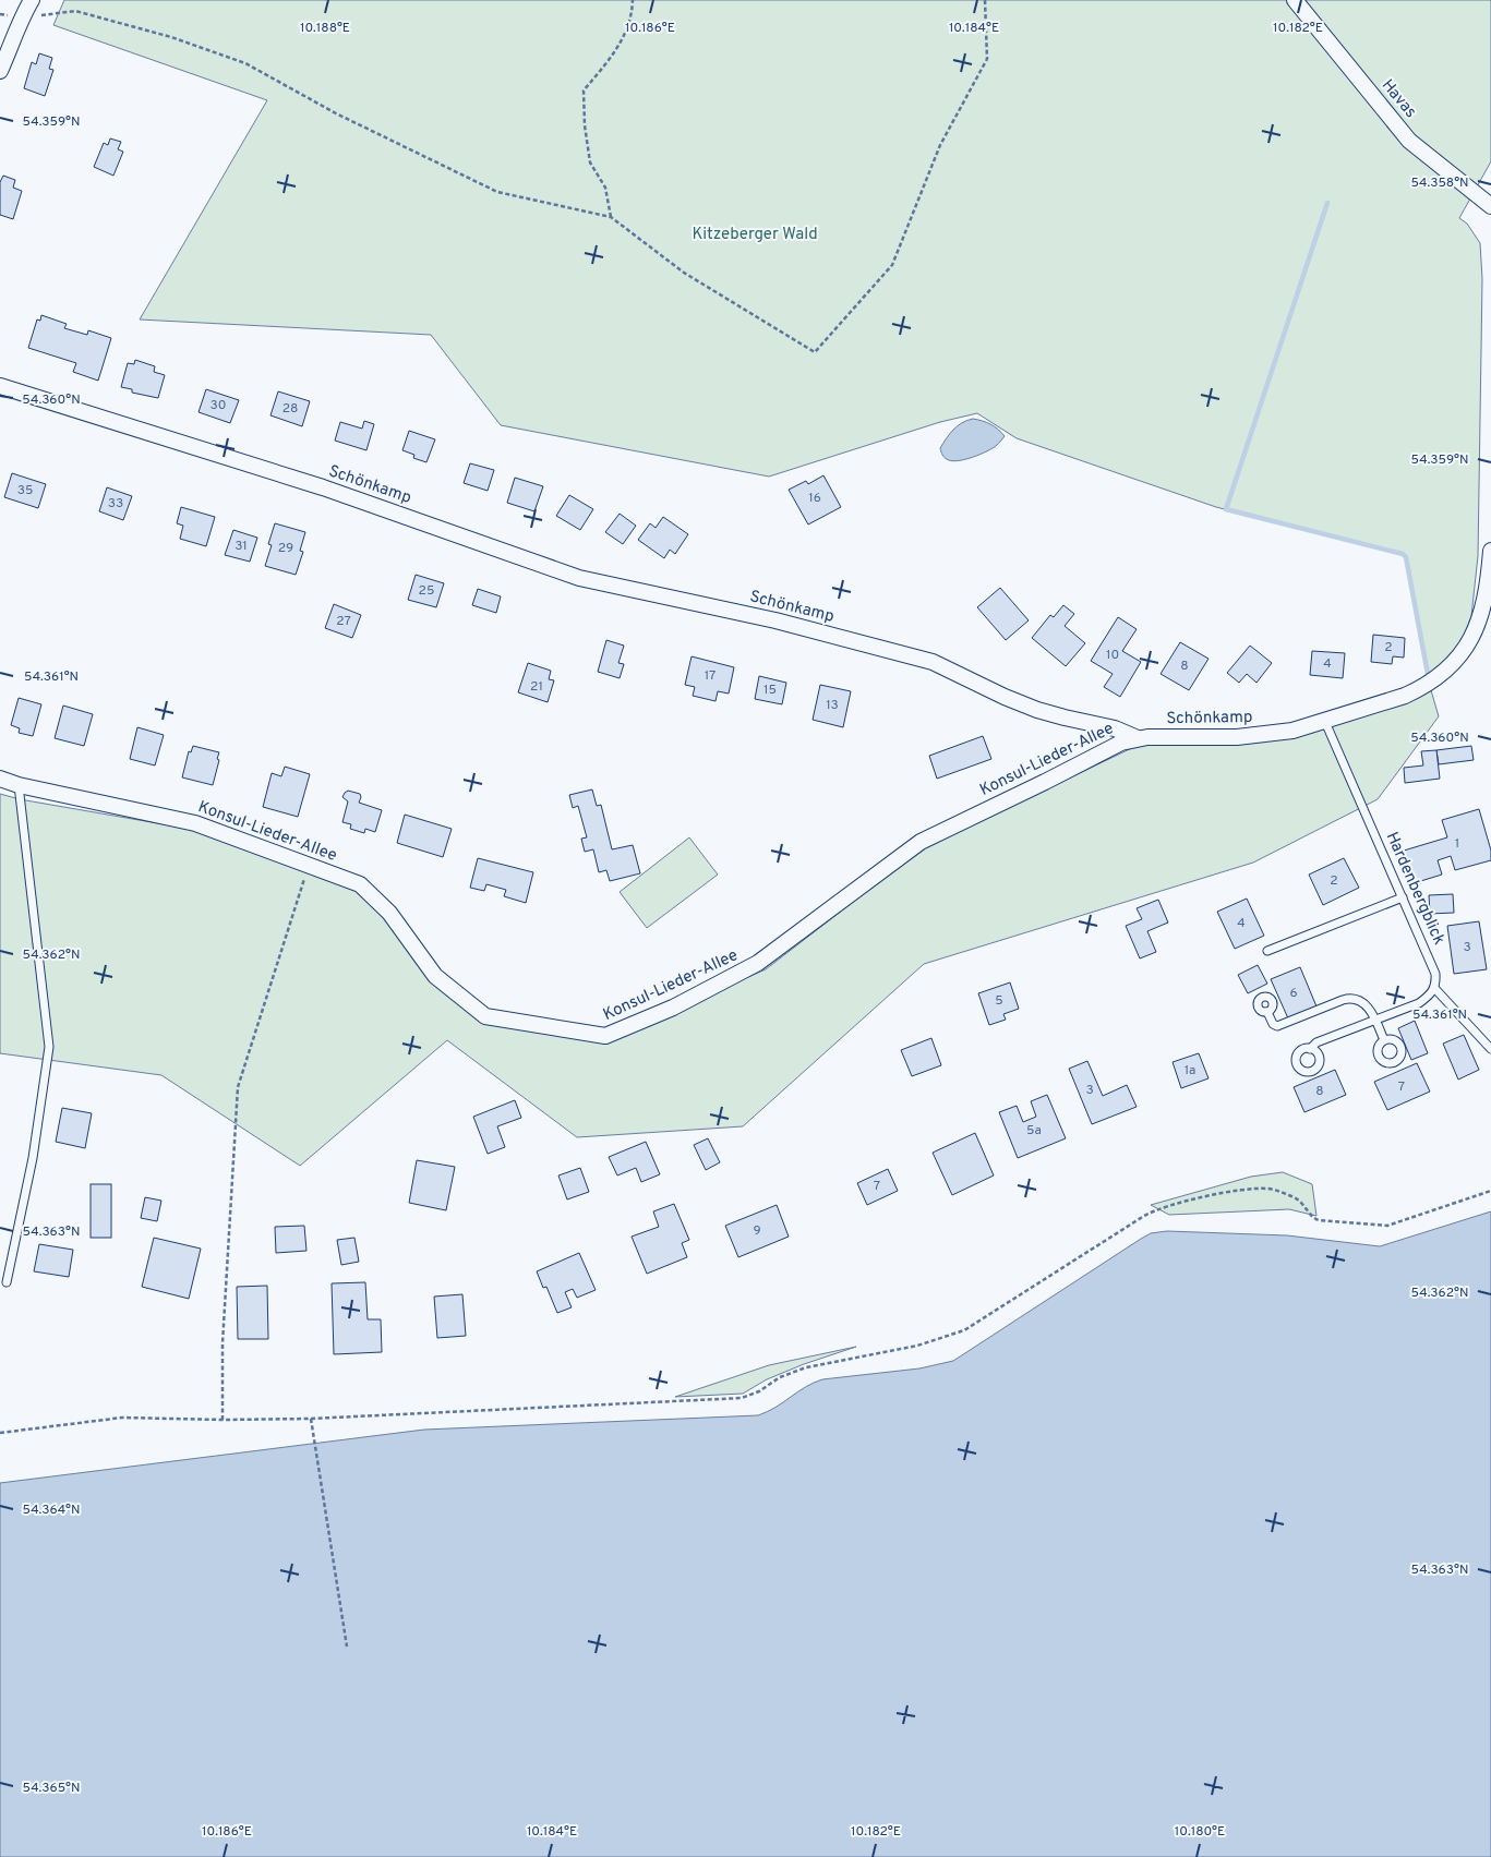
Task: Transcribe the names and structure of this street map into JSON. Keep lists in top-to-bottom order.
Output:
{
  "streets": {
    "street": ["Havas", "Schönkamp", "Konsul-Lieder-Allee"],
    "lane": ["Hardenbergblick"]
  },
  "crossings": [
    ["Schönkamp", "Konsul-Lieder-Allee"],
    ["Schönkamp", "Hardenbergblick"]
  ],
  "parks": ["Kitzeberger Wald"],
  "house_numbers": [
    "30",
    "28",
    "35",
    "16",
    "33",
    "31",
    "29",
    "25",
    "27",
    "2",
    "10",
    "4",
    "8",
    "17",
    "21",
    "15",
    "13",
    "1",
    "2",
    "4",
    "3",
    "6",
    "5",
    "1a",
    "7",
    "3",
    "8",
    "5a",
    "7",
    "9"
  ],
  "coordinates": [
    "10.188°E",
    "10.186°E",
    "10.184°E",
    "10.182°E",
    "54.359°N",
    "54.358°N",
    "54.360°N",
    "54.361°N",
    "54.362°N",
    "54.363°N",
    "54.364°N",
    "54.365°N",
    "10.180°E"
  ]
}
